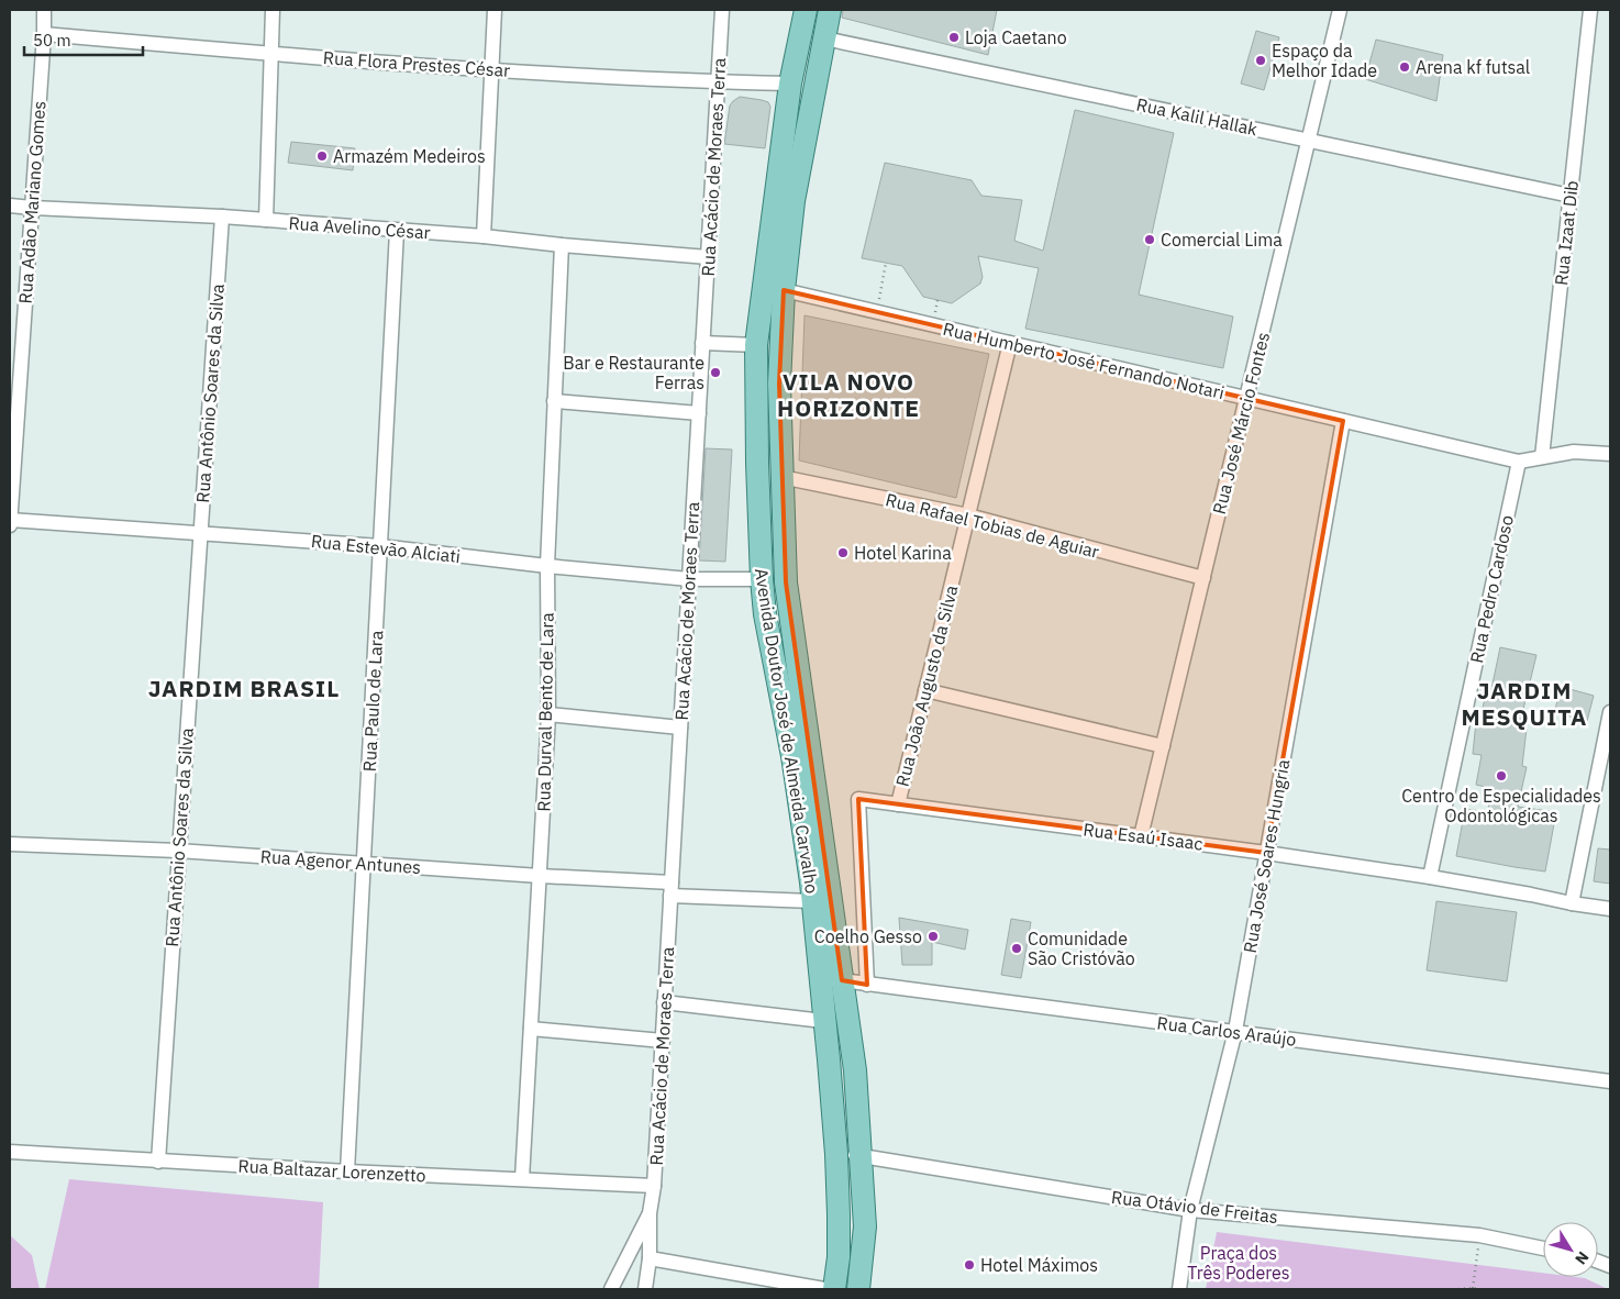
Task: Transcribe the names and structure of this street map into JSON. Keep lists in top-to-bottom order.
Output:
{
  "streets": {
    "main road": ["Avenida Doutor José de Almeida Carvalho"],
    "street": [
      "Rua Flora Prestes César",
      "Rua Kalil Hallak",
      "Rua Acácio de Moraes Terra",
      "Rua Adão Mariano Gomes",
      "Rua Avelino César",
      "Rua Izaat Dib",
      "Rua Humberto José Fernando Notari",
      "Rua Antônio Soares da Silva",
      "Rua José Márcio Fontes",
      "Rua Rafael Tobias de Aguiar",
      "Rua Estevão Alciati",
      "Rua Pedro Cardoso",
      "Rua João Augusto da Silva",
      "Rua Paulo de Lara",
      "Rua Durval Bento de Lara",
      "Rua Esaú Isaac",
      "Rua José Soares Hungria",
      "Rua Agenor Antunes",
      "Rua Carlos Araújo",
      "Rua Baltazar Lorenzetto",
      "Rua Otávio de Freitas"
    ]
  },
  "crossings": [
    ["Rua Flora Prestes César", "Rua Acácio de Moraes Terra"],
    ["Rua Flora Prestes César", "Rua Adão Mariano Gomes"],
    ["Rua Flora Prestes César", "Avenida Doutor José de Almeida Carvalho"],
    ["Rua Kalil Hallak", "Rua Izaat Dib"],
    ["Rua Kalil Hallak", "Rua José Márcio Fontes"],
    ["Rua Kalil Hallak", "Avenida Doutor José de Almeida Carvalho"],
    ["Rua Acácio de Moraes Terra", "Rua Avelino César"],
    ["Rua Acácio de Moraes Terra", "Rua Estevão Alciati"],
    ["Rua Acácio de Moraes Terra", "Rua Agenor Antunes"],
    ["Rua Acácio de Moraes Terra", "Rua Baltazar Lorenzetto"],
    ["Rua Adão Mariano Gomes", "Rua Avelino César"],
    ["Rua Adão Mariano Gomes", "Rua Estevão Alciati"],
    ["Rua Avelino César", "Rua Antônio Soares da Silva"],
    ["Rua Avelino César", "Rua Paulo de Lara"],
    ["Rua Avelino César", "Rua Durval Bento de Lara"],
    ["Rua Izaat Dib", "Rua Humberto José Fernando Notari"],
    ["Rua Humberto José Fernando Notari", "Rua José Márcio Fontes"],
    ["Rua Humberto José Fernando Notari", "Rua Pedro Cardoso"],
    ["Rua Humberto José Fernando Notari", "Rua João Augusto da Silva"],
    ["Rua Humberto José Fernando Notari", "Avenida Doutor José de Almeida Carvalho"],
    ["Rua Humberto José Fernando Notari", "Rua José Soares Hungria"],
    ["Rua Antônio Soares da Silva", "Rua Estevão Alciati"],
    ["Rua Antônio Soares da Silva", "Rua Agenor Antunes"],
    ["Rua Antônio Soares da Silva", "Rua Baltazar Lorenzetto"],
    ["Rua José Márcio Fontes", "Rua Rafael Tobias de Aguiar"],
    ["Rua José Márcio Fontes", "Rua Esaú Isaac"],
    ["Rua Rafael Tobias de Aguiar", "Rua João Augusto da Silva"],
    ["Rua Rafael Tobias de Aguiar", "Avenida Doutor José de Almeida Carvalho"],
    ["Rua Estevão Alciati", "Rua Paulo de Lara"],
    ["Rua Estevão Alciati", "Rua Durval Bento de Lara"],
    ["Rua Estevão Alciati", "Avenida Doutor José de Almeida Carvalho"],
    ["Rua Pedro Cardoso", "Rua Esaú Isaac"],
    ["Rua João Augusto da Silva", "Rua Esaú Isaac"],
    ["Rua Paulo de Lara", "Rua Agenor Antunes"],
    ["Rua Paulo de Lara", "Rua Baltazar Lorenzetto"],
    ["Rua Durval Bento de Lara", "Rua Agenor Antunes"],
    ["Rua Durval Bento de Lara", "Rua Baltazar Lorenzetto"],
    ["Avenida Doutor José de Almeida Carvalho", "Rua Agenor Antunes"],
    ["Avenida Doutor José de Almeida Carvalho", "Rua Carlos Araújo"],
    ["Avenida Doutor José de Almeida Carvalho", "Rua Otávio de Freitas"],
    ["Rua Esaú Isaac", "Rua José Soares Hungria"],
    ["Rua Esaú Isaac", "Rua Carlos Araújo"],
    ["Rua José Soares Hungria", "Rua Carlos Araújo"],
    ["Rua José Soares Hungria", "Rua Otávio de Freitas"]
  ],
  "districts": ["VILA NOVO HORIZONTE", "JARDIM BRASIL", "JARDIM MESQUITA"],
  "parks": ["Praça dos Três Poderes"],
  "places": [
    "Loja Caetano",
    "Espaço da Melhor Idade",
    "Arena kf futsal",
    "Armazém Medeiros",
    "Comercial Lima",
    "Bar e Restaurante Ferras",
    "Hotel Karina",
    "Centro de Especialidades Odontológicas",
    "Coelho Gesso",
    "Comunidade São Cristóvão",
    "Hotel Máximos"
  ],
  "scale_bar": "50 m",
  "north": "bottom right"
}
